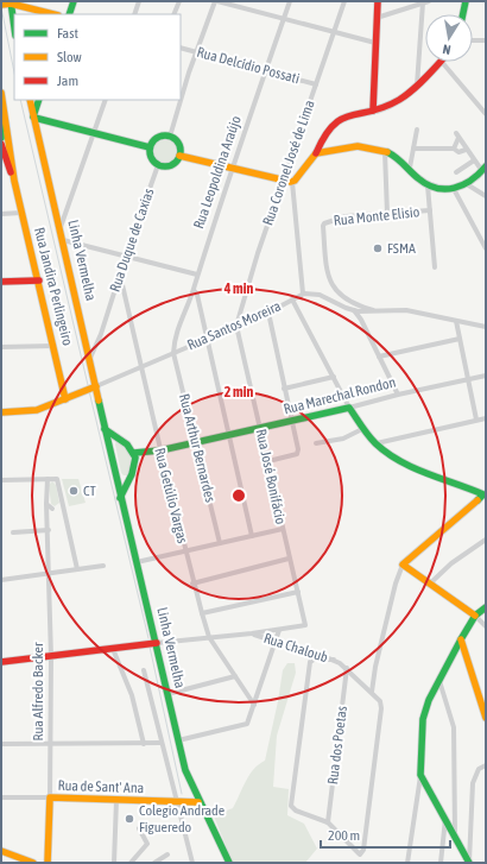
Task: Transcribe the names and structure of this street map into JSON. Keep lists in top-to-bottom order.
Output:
{
  "streets": {
    "main road": [
      "Linha Vermelha",
      "Rua Jandira Perlingeiro",
      "Rua Marechal Rondon",
      "Rua Alfredo Backer",
      "Rua de Sant' Ana"
    ],
    "street": [
      "Rua Delcídio Possati",
      "Rua Coronel José de Lima",
      "Rua Leopoldina Araújo",
      "Rua Monte Elisio",
      "Rua Duque de Caxias",
      "Rua Santos Moreira",
      "Rua Arthur Bernardes",
      "Rua José Bonifácio",
      "Rua Getúlio Vargas",
      "Rua Chaloub",
      "Rua dos Poetas"
    ]
  },
  "crossings": [
    ["Rua Delcídio Possati", "Rua Coronel José de Lima"],
    ["Rua Delcídio Possati", "Rua Leopoldina Araújo"],
    ["Rua Coronel José de Lima", "Rua Santos Moreira"],
    ["Rua Coronel José de Lima", "Rua José Bonifácio"],
    ["Rua Leopoldina Araújo", "Rua Santos Moreira"],
    ["Rua Leopoldina Araújo", "Rua Arthur Bernardes"],
    ["Rua Duque de Caxias", "Linha Vermelha"],
    ["Rua Duque de Caxias", "Rua Getúlio Vargas"],
    ["Linha Vermelha", "Rua Santos Moreira"],
    ["Linha Vermelha", "Rua de Sant' Ana"],
    ["Rua Santos Moreira", "Rua Arthur Bernardes"],
    ["Rua Santos Moreira", "Rua José Bonifácio"],
    ["Rua Santos Moreira", "Rua Getúlio Vargas"],
    ["Rua Marechal Rondon", "Rua Arthur Bernardes"],
    ["Rua Marechal Rondon", "Rua José Bonifácio"],
    ["Rua Marechal Rondon", "Rua Getúlio Vargas"],
    ["Rua Chaloub", "Rua dos Poetas"],
    ["Rua Alfredo Backer", "Rua de Sant' Ana"]
  ],
  "places": ["FSMA", "CT", "Colegio Andrade Figueredo"],
  "legend": ["Fast", "Slow", "Jam"],
  "scale_bar": "200 m",
  "north": "bottom",
  "rings": ["4 min", "2 min"]
}
